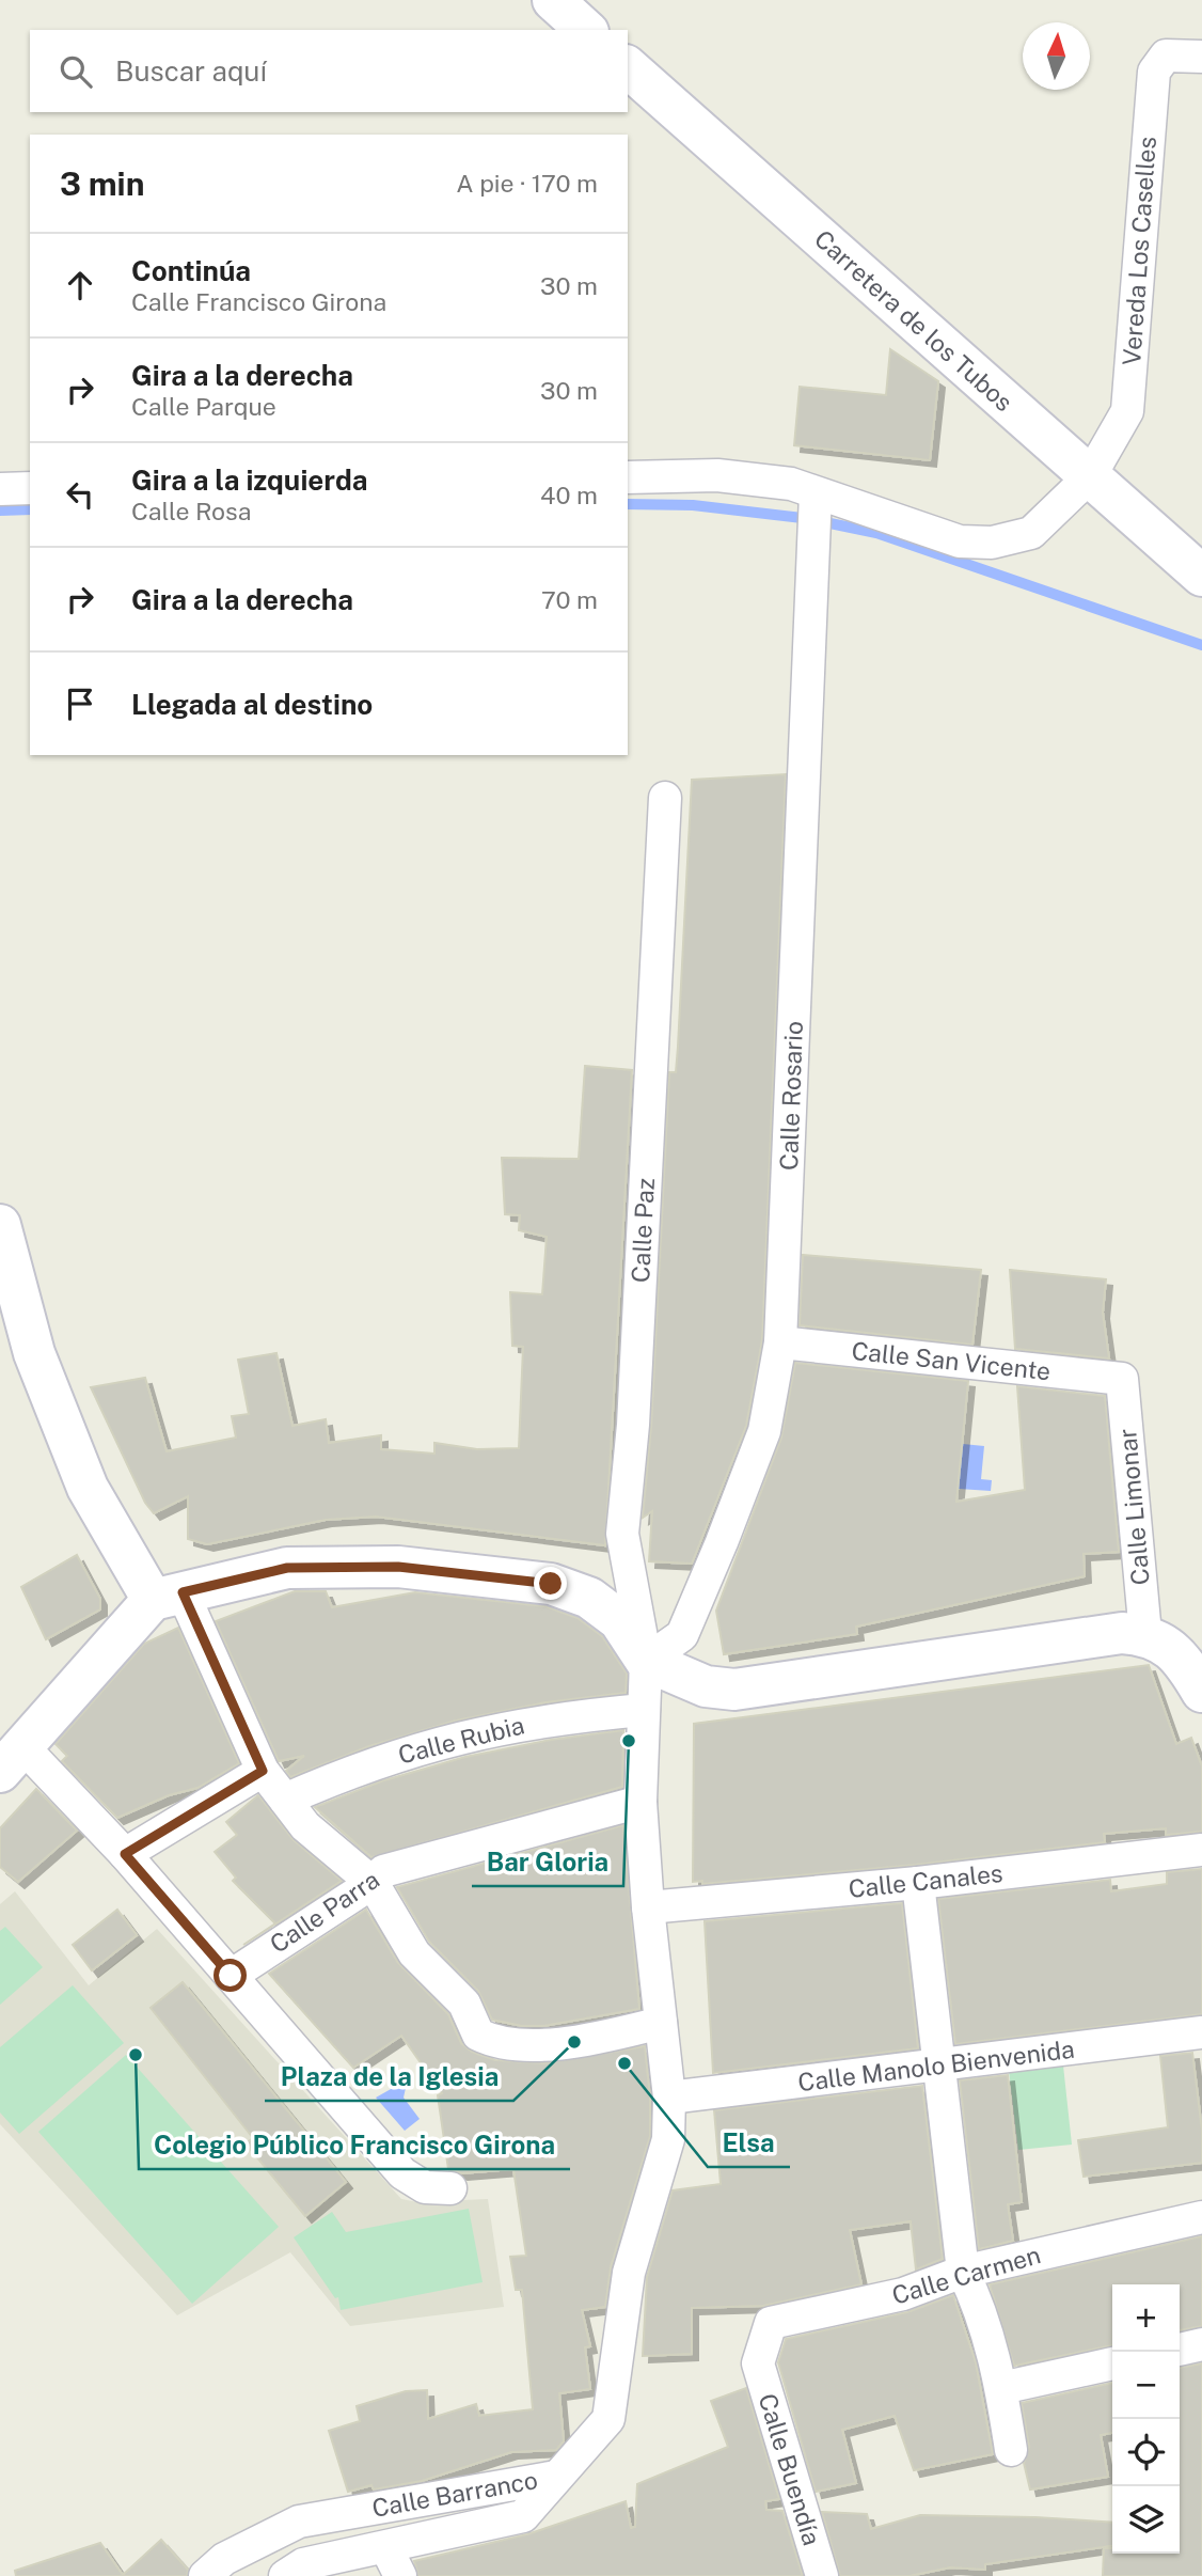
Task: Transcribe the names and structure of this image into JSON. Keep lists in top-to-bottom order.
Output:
{
  "streets": {
    "main road": ["Carretera de los Tubos"],
    "street": [
      "Vereda Los Caselles",
      "Calle Rosario",
      "Calle Paz",
      "Calle San Vicente",
      "Calle Limonar",
      "Calle Rubia",
      "Calle Canales",
      "Calle Parra",
      "Calle Manolo Bienvenida",
      "Calle Carmen",
      "Calle Buendía",
      "Calle Barranco"
    ]
  },
  "crossings": [
    ["Vereda Los Caselles", "Carretera de los Tubos"],
    ["Calle Rosario", "Calle Paz"],
    ["Calle Rosario", "Calle San Vicente"],
    ["Calle Paz", "Calle Rubia"],
    ["Calle Paz", "Calle Canales"],
    ["Calle Paz", "Calle Parra"],
    ["Calle Paz", "Calle Manolo Bienvenida"],
    ["Calle Paz", "Calle Barranco"],
    ["Calle San Vicente", "Calle Limonar"],
    ["Calle Carmen", "Calle Buendía"]
  ],
  "places": [
    "Bar Gloria",
    "Plaza de la Iglesia",
    "Colegio Público Francisco Girona",
    "Elsa"
  ],
  "north": "top",
  "page": {
    "search": "Buscar aquí",
    "heading": ["3 min", "A pie · 170 m"],
    "list": [
      ["Continúa", "Calle Francisco Girona", "30 m"],
      ["Gira a la derecha", "Calle Parque", "30 m"],
      ["Gira a la izquierda", "Calle Rosa", "40 m"],
      ["Gira a la derecha", "70 m"],
      "Llegada al destino"
    ],
    "map_buttons": ["+", "−"]
  }
}
